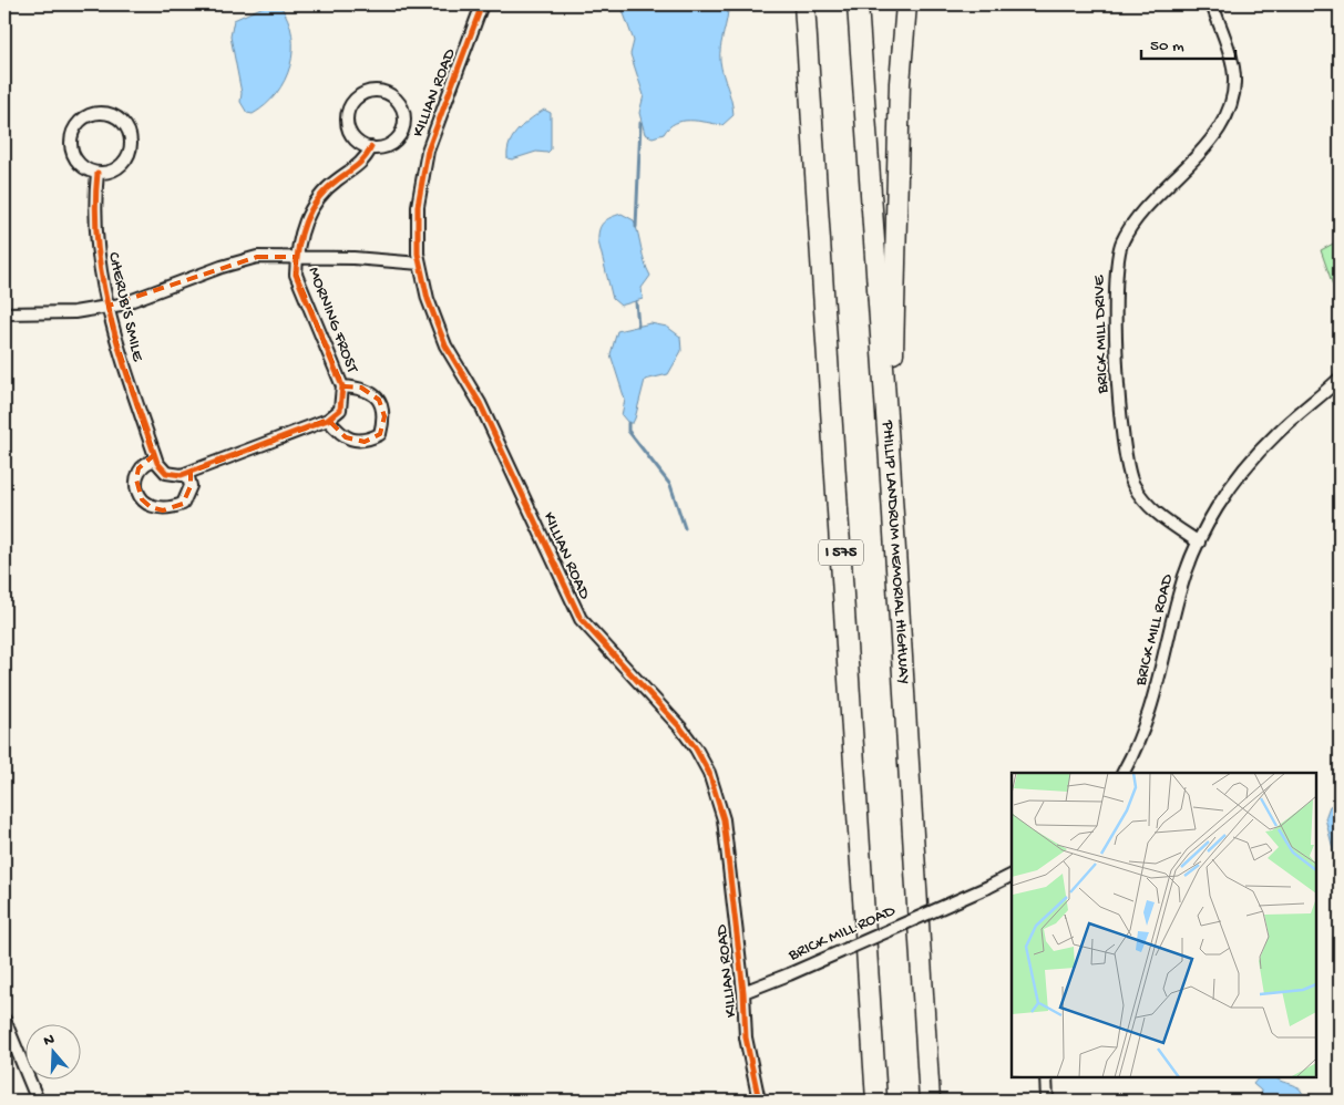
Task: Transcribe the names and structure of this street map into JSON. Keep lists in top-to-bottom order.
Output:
{
  "streets": {
    "highway": ["I 575", "PHILLIP LANDRUM MEMORIAL HIGHWAY"],
    "street": [
      "KILLIAN ROAD",
      "CHERUB'S SMILE",
      "MORNING FROST",
      "BRICK MILL DRIVE",
      "BRICK MILL ROAD"
    ]
  },
  "crossings": [
    ["KILLIAN ROAD", "BRICK MILL ROAD"],
    ["BRICK MILL DRIVE", "BRICK MILL ROAD"]
  ],
  "scale_bar": "50 m",
  "north": "top"
}
